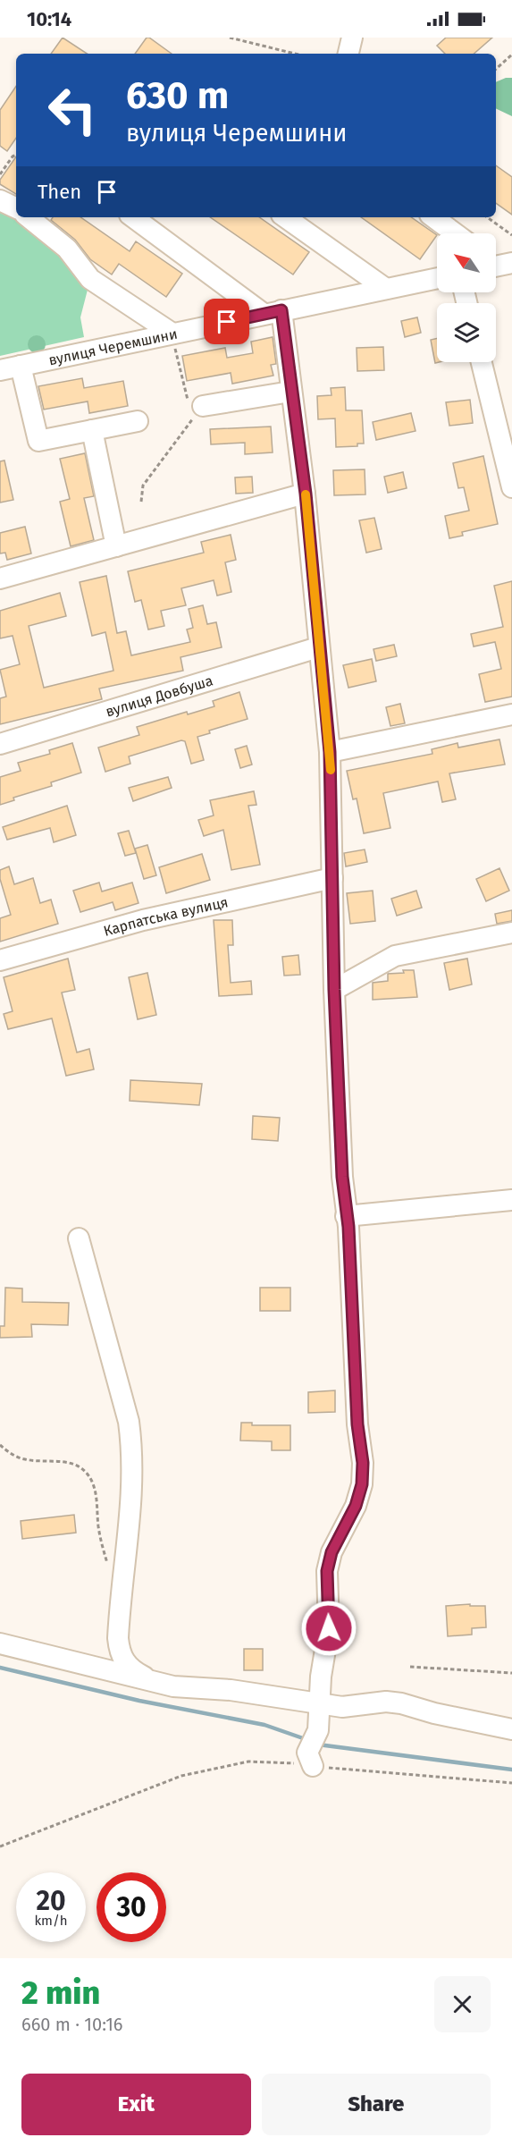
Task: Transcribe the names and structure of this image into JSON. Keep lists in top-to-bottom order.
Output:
{
  "streets": {
    "street": ["вулиця Черемшини", "вулиця Довбуша", "Карпатська вулиця"]
  },
  "north": "top left",
  "page": {
    "status": "10:14",
    "turn": ["630 m", "вулиця Черемшини"],
    "then": "Then",
    "speed": "20 km/h",
    "limit": "30",
    "heading": ["2 min", "660 m · 10:16"],
    "buttons": ["Exit", "Share"]
  }
}
